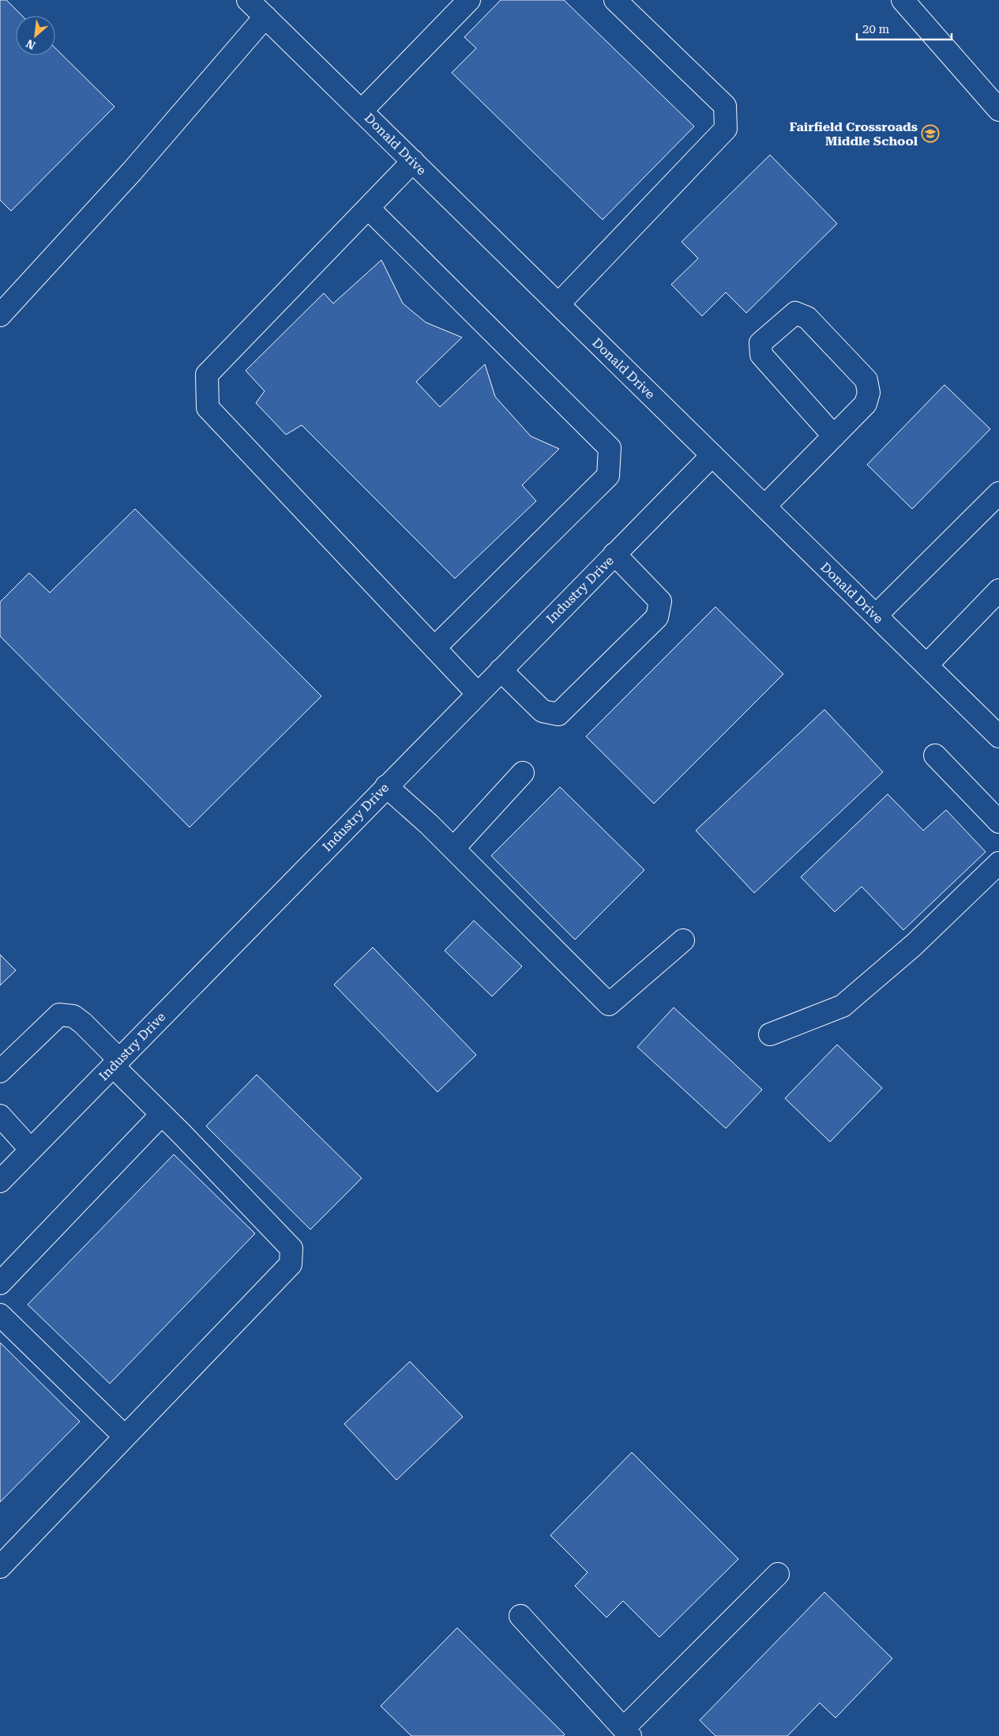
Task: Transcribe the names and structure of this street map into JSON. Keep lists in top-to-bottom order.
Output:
{
  "streets": {
    "street": ["Donald Drive", "Industry Drive"]
  },
  "crossings": [
    ["Donald Drive", "Industry Drive"]
  ],
  "places": {
    "school or university": ["Fairfield Crossroads Middle School"]
  },
  "scale_bar": "20 m",
  "north": "bottom left"
}
